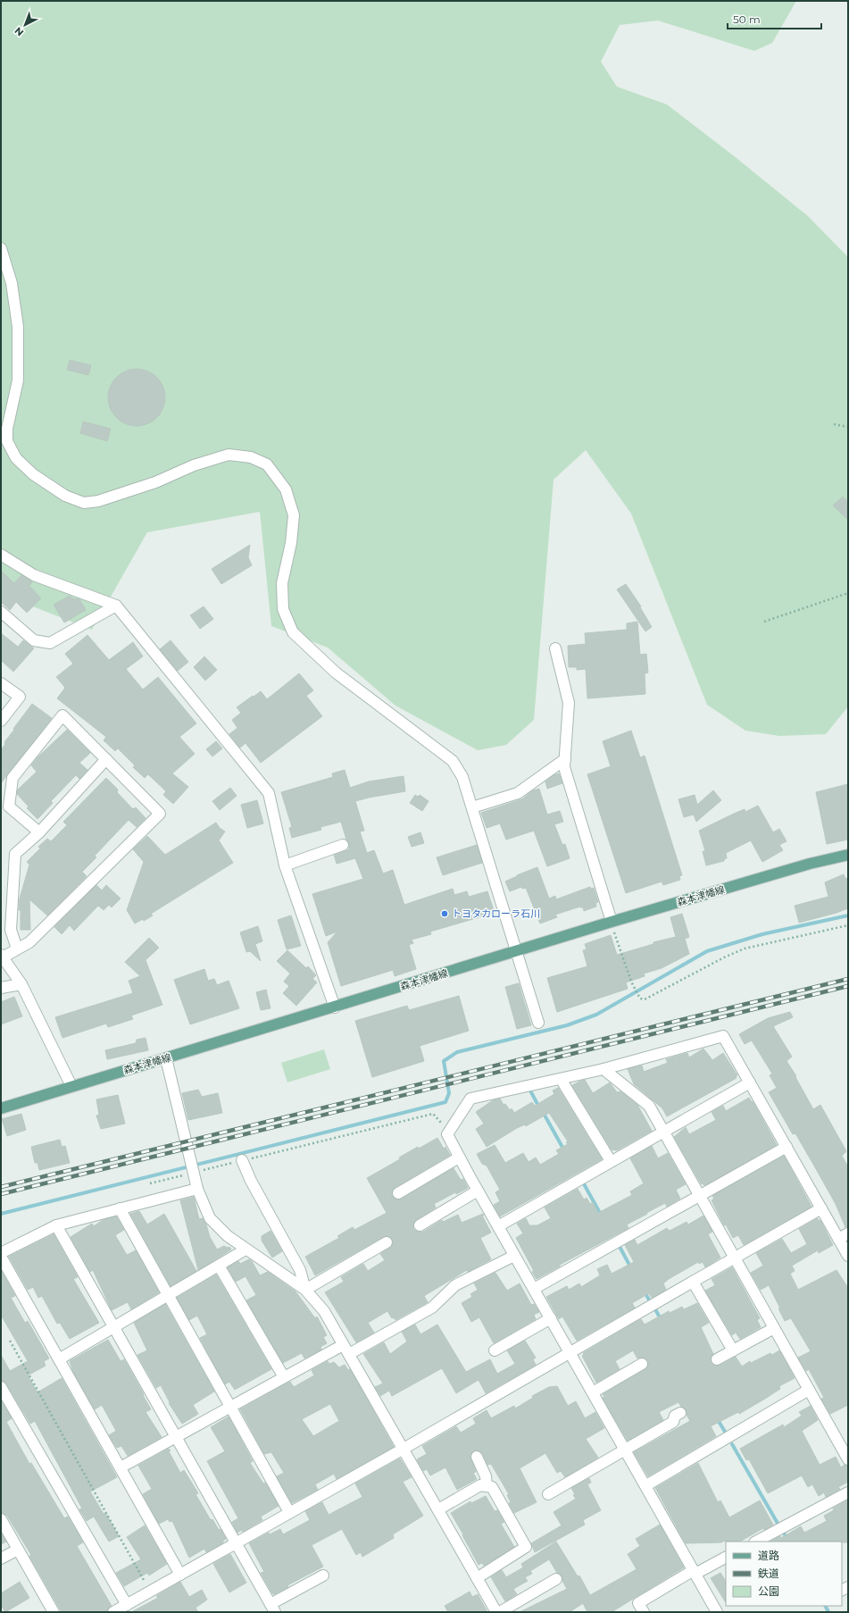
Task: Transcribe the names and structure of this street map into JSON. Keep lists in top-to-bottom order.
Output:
{
  "streets": {
    "main road": ["森本津幡線"]
  },
  "places": ["トヨタカローラ石川"],
  "legend": ["道路", "鉄道", "公園"],
  "scale_bar": "50 m",
  "north": "bottom left"
}
